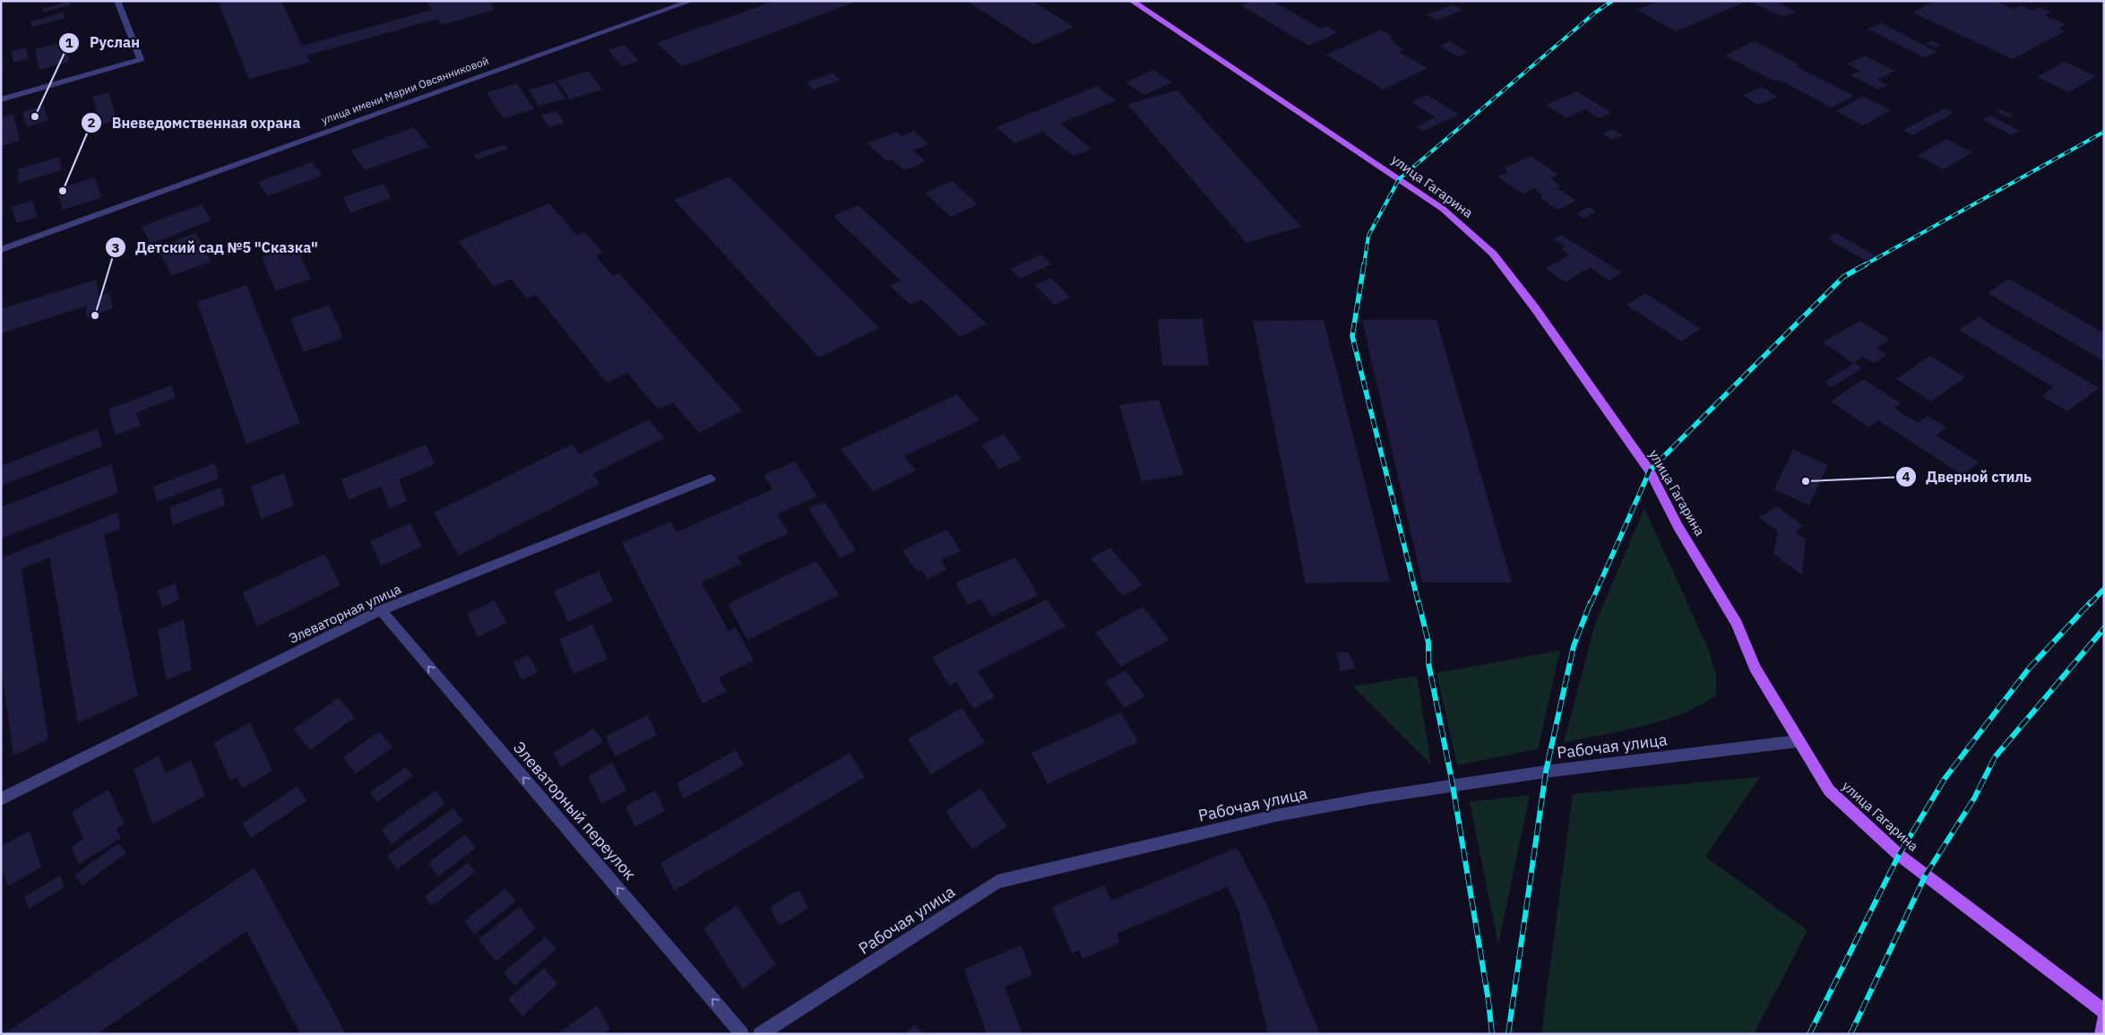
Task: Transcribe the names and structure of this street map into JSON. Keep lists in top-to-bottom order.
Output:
{
  "streets": {
    "main road": ["улица Гагарина"],
    "street": [
      "улица имени Марии Овсянниковой",
      "Элеваторная улица",
      "Рабочая улица",
      "Элеваторный переулок"
    ]
  },
  "crossings": [
    ["улица Гагарина", "Рабочая улица"],
    ["Элеваторная улица", "Элеваторный переулок"]
  ],
  "one_way": ["Элеваторный переулок"],
  "places": [
    "Руслан",
    "Вневедомственная охрана",
    "Детский сад №5 \"Сказка\"",
    "Дверной стиль"
  ]
}
